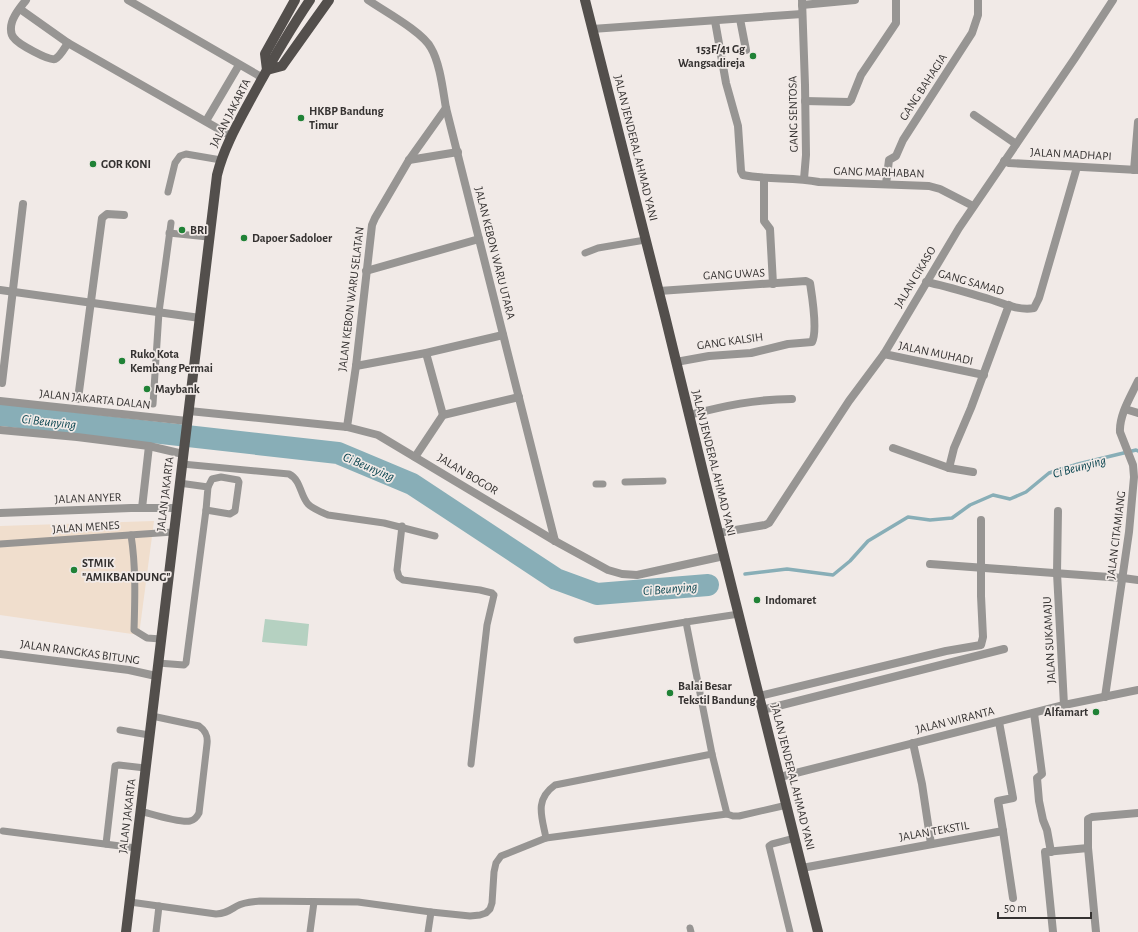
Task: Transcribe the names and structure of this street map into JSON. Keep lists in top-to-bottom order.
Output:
{
  "streets": {
    "main road": ["JALAN JAKARTA", "JALAN JENDERAL AHMAD YANI"],
    "street": [
      "GANG BAHAGIA",
      "GANG SENTOSA",
      "JALAN MADHAPI",
      "GANG MARHABAN",
      "JALAN KEBON WARU UTARA",
      "GANG UWAS",
      "JALAN CIKASO",
      "GANG SAMAD",
      "JALAN KEBON WARU SELATAN",
      "GANG KALSIH",
      "JALAN MUHADI",
      "JALAN JAKARTA DALAN",
      "JALAN BOGOR",
      "JALAN ANYER",
      "JALAN CITAMIANG",
      "JALAN SUKAMAJU",
      "JALAN RANGKAS BITUNG",
      "JALAN WIRANTA",
      "JALAN TEKSTIL"
    ],
    "lane": ["JALAN MENES"]
  },
  "crossings": [
    ["GANG BAHAGIA", "GANG MARHABAN"],
    ["JALAN JAKARTA", "JALAN JAKARTA DALAN"],
    ["JALAN JAKARTA", "JALAN BOGOR"],
    ["JALAN JAKARTA", "JALAN ANYER"],
    ["JALAN JAKARTA", "JALAN MENES"],
    ["JALAN JAKARTA", "JALAN RANGKAS BITUNG"],
    ["GANG SENTOSA", "GANG MARHABAN"],
    ["JALAN JENDERAL AHMAD YANI", "GANG UWAS"],
    ["JALAN JENDERAL AHMAD YANI", "JALAN CIKASO"],
    ["JALAN JENDERAL AHMAD YANI", "GANG KALSIH"],
    ["JALAN JENDERAL AHMAD YANI", "JALAN BOGOR"],
    ["JALAN JENDERAL AHMAD YANI", "JALAN WIRANTA"],
    ["JALAN JENDERAL AHMAD YANI", "JALAN TEKSTIL"],
    ["JALAN MADHAPI", "JALAN CIKASO"],
    ["JALAN MADHAPI", "GANG SAMAD"],
    ["GANG MARHABAN", "JALAN CIKASO"],
    ["JALAN KEBON WARU UTARA", "JALAN KEBON WARU SELATAN"],
    ["JALAN KEBON WARU UTARA", "JALAN BOGOR"],
    ["GANG UWAS", "GANG KALSIH"],
    ["JALAN CIKASO", "GANG SAMAD"],
    ["JALAN CIKASO", "JALAN MUHADI"],
    ["JALAN KEBON WARU SELATAN", "JALAN BOGOR"],
    ["JALAN JAKARTA DALAN", "JALAN BOGOR"],
    ["JALAN CITAMIANG", "JALAN WIRANTA"],
    ["JALAN SUKAMAJU", "JALAN WIRANTA"]
  ],
  "water": ["Ci Beunying"],
  "places": [
    "153F/41 Gg Wangsadireja",
    "HKBP Bandung Timur",
    "GOR KONI",
    "BRI",
    "Dapoer Sadoloer",
    "Ruko Kota Kembang Permai",
    "Maybank",
    "STMIK \"AMIKBANDUNG\"",
    "Indomaret",
    "Balai Besar Tekstil Bandung",
    "Alfamart"
  ],
  "scale_bar": "50 m"
}
